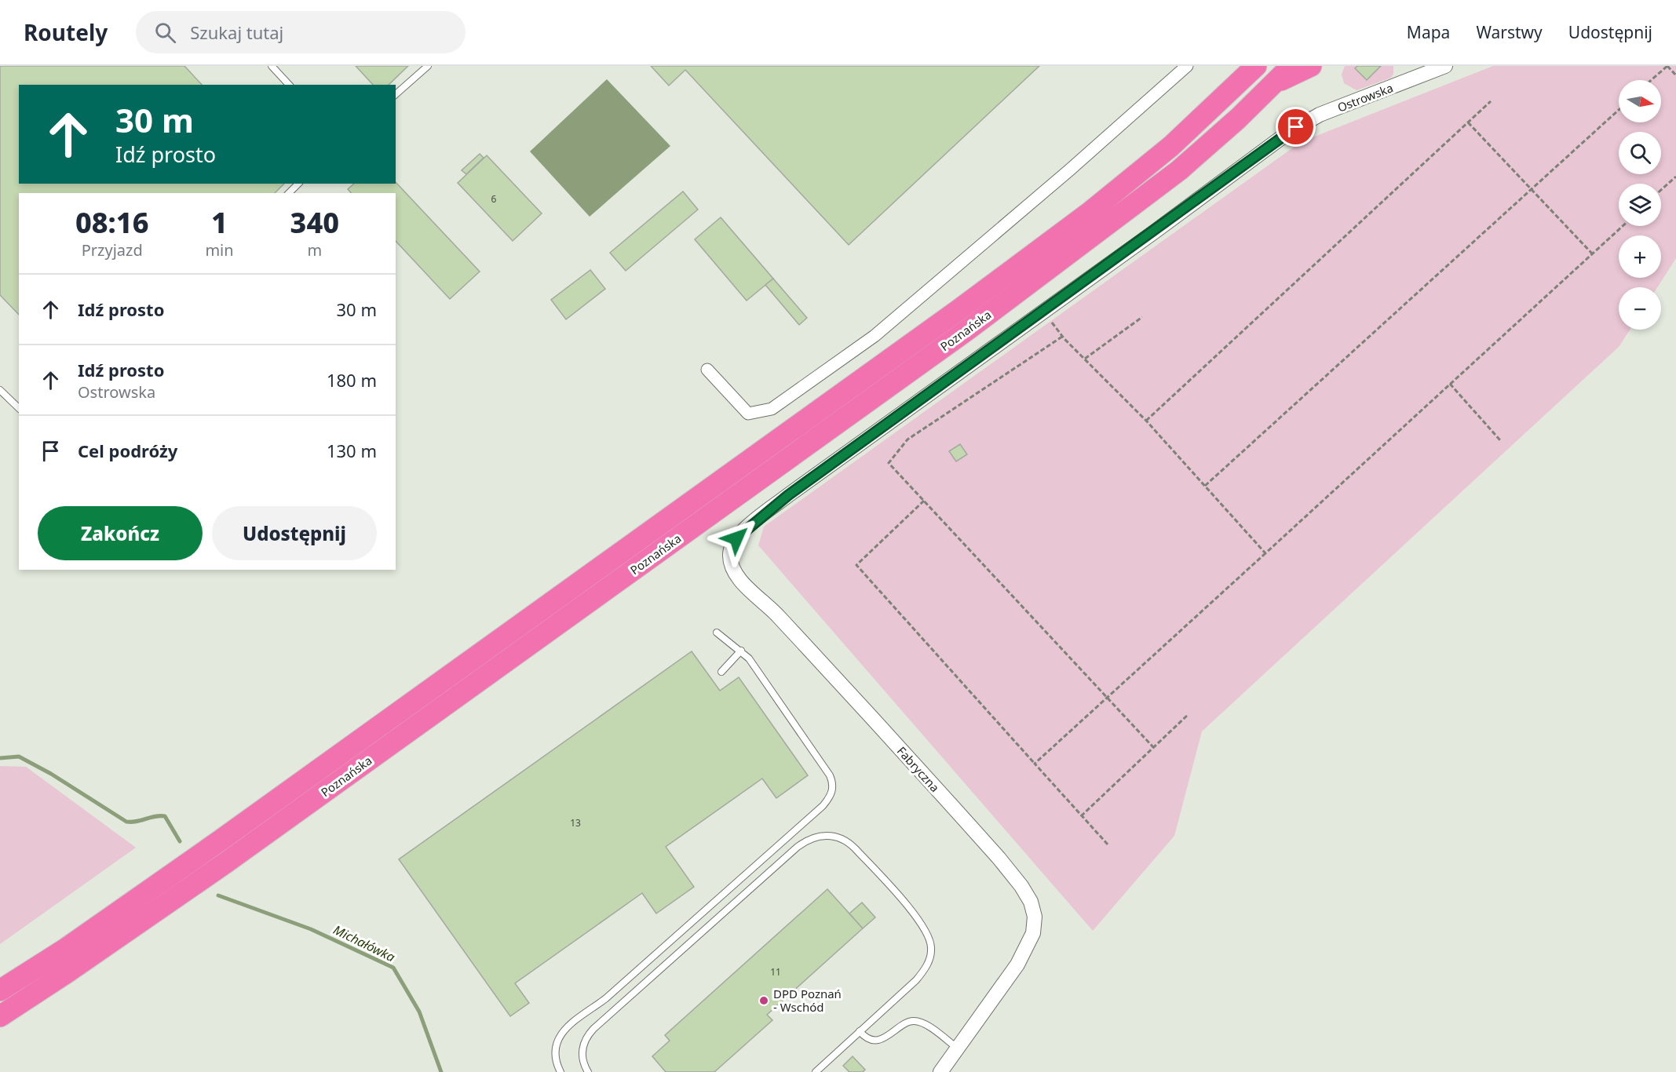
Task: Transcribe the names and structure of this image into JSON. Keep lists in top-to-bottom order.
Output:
{
  "streets": {
    "highway": ["Poznańska"],
    "street": ["Ostrowska", "Fabryczna"]
  },
  "crossings": [
    ["Ostrowska", "Fabryczna"]
  ],
  "water": ["Michałówka"],
  "places": ["DPD Poznań - Wschód"],
  "house_numbers": ["6", "13", "11"],
  "north": "right",
  "page": {
    "header": "Routely",
    "search": "Szukaj tutaj",
    "nav": ["Mapa", "Warstwy", "Udostępnij"],
    "map_buttons": ["+", "−"],
    "turn": ["30 m", "Idź prosto"],
    "eta": [
      "08:16",
      "Przyjazd",
      "1",
      "min",
      "340",
      "m"
    ],
    "list": [
      {
        "name": "Idź prosto",
        "value": "30 m"
      },
      {
        "name": "Idź prosto",
        "note": "Ostrowska",
        "value": "180 m"
      },
      {
        "name": "Cel podróży",
        "value": "130 m"
      }
    ],
    "buttons": ["Zakończ", "Udostępnij"]
  }
}
